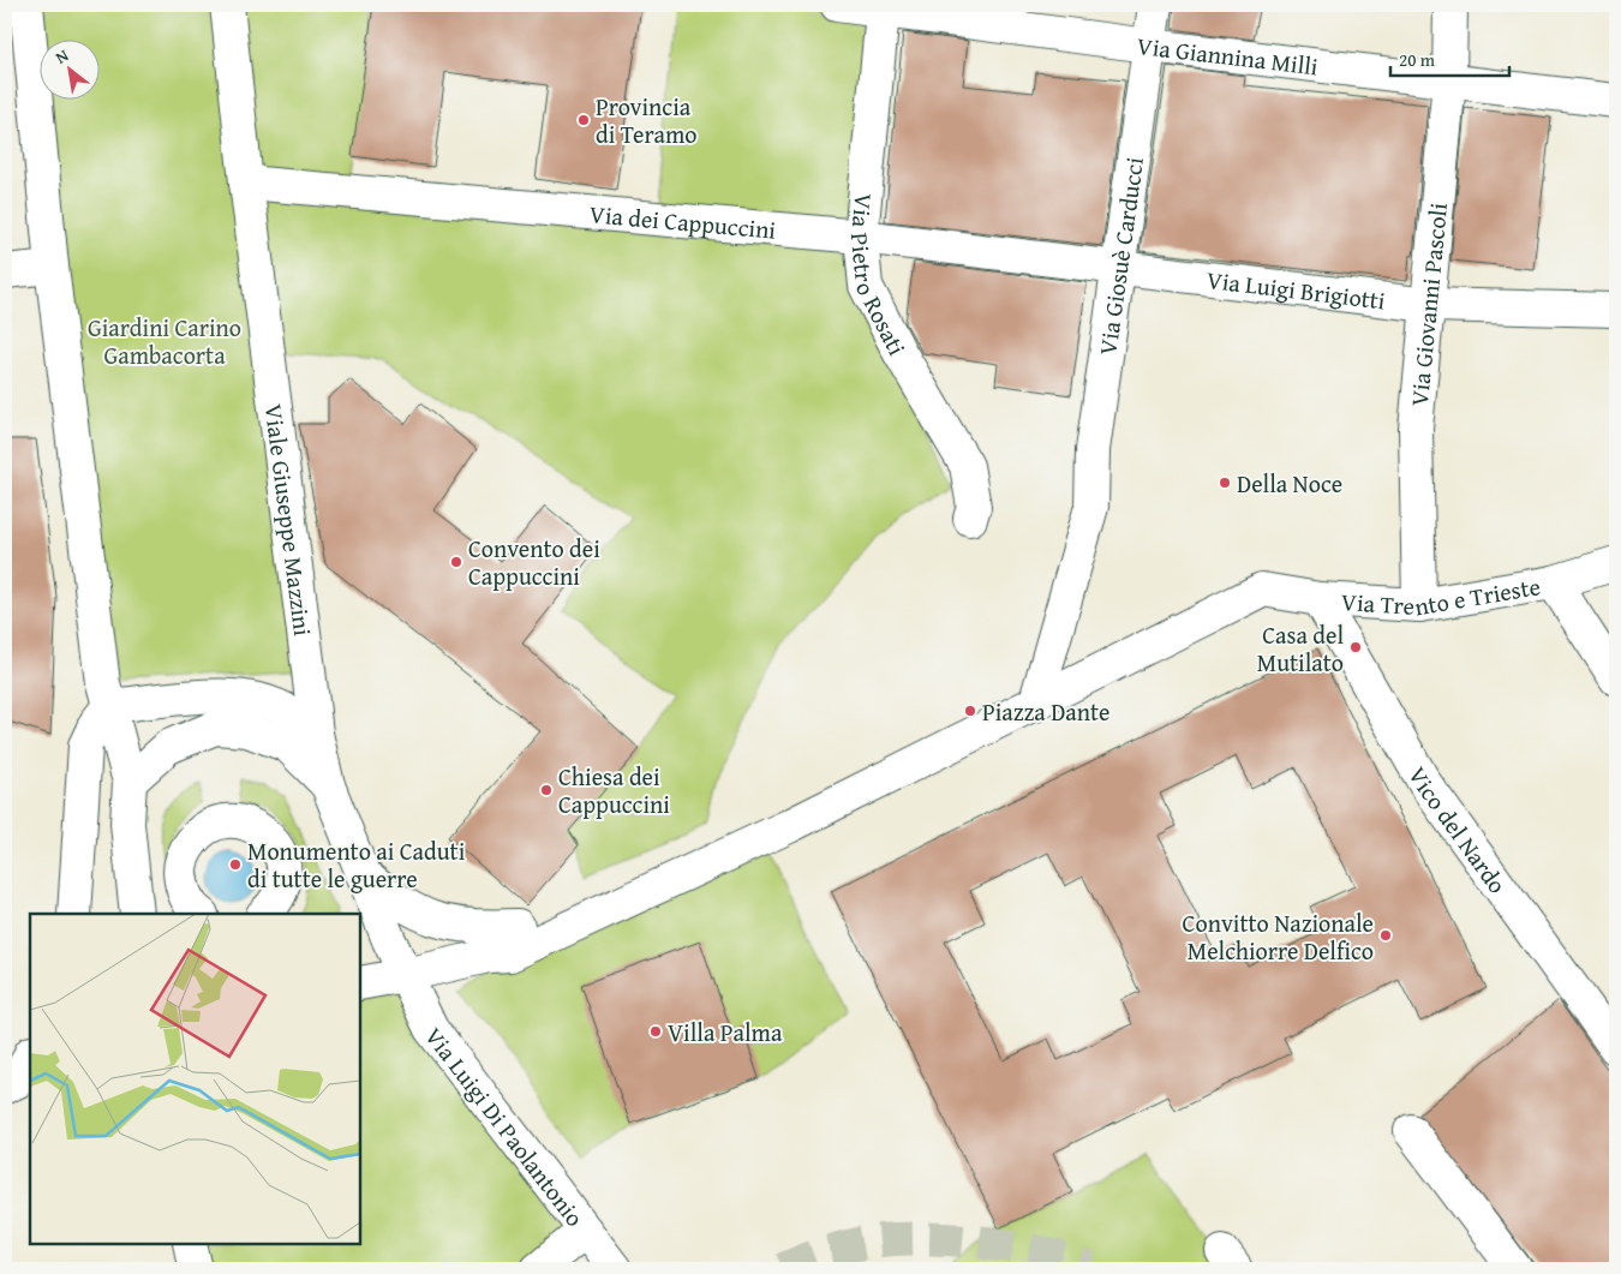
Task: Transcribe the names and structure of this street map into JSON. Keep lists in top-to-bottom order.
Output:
{
  "streets": {
    "main road": [
      "Via Giannina Milli",
      "Via dei Cappuccini",
      "Via Giosuè Carducci",
      "Via Pietro Rosati",
      "Via Luigi Brigiotti",
      "Via Giovanni Pascoli",
      "Viale Giuseppe Mazzini",
      "Via Trento e Trieste",
      "Vico del Nardo",
      "Via Luigi Di Paolantonio"
    ]
  },
  "crossings": [
    ["Via Giannina Milli", "Via Giosuè Carducci"],
    ["Via Giannina Milli", "Via Pietro Rosati"],
    ["Via Giannina Milli", "Via Giovanni Pascoli"],
    ["Via dei Cappuccini", "Via Giosuè Carducci"],
    ["Via dei Cappuccini", "Via Pietro Rosati"],
    ["Via dei Cappuccini", "Via Luigi Brigiotti"],
    ["Via dei Cappuccini", "Viale Giuseppe Mazzini"],
    ["Via Giosuè Carducci", "Via Luigi Brigiotti"],
    ["Via Giosuè Carducci", "Via Trento e Trieste"],
    ["Via Luigi Brigiotti", "Via Giovanni Pascoli"],
    ["Via Giovanni Pascoli", "Via Trento e Trieste"],
    ["Viale Giuseppe Mazzini", "Via Luigi Di Paolantonio"],
    ["Via Trento e Trieste", "Vico del Nardo"]
  ],
  "parks": ["Giardini Carino Gambacorta"],
  "places": [
    "Provincia di Teramo",
    "Della Noce",
    "Convento dei Cappuccini",
    "Casa del Mutilato",
    "Piazza Dante",
    "Chiesa dei Cappuccini",
    "Monumento ai Caduti di tutte le guerre",
    "Convitto Nazionale Melchiorre Delfico",
    "Villa Palma"
  ],
  "scale_bar": "20 m",
  "north": "top left"
}
